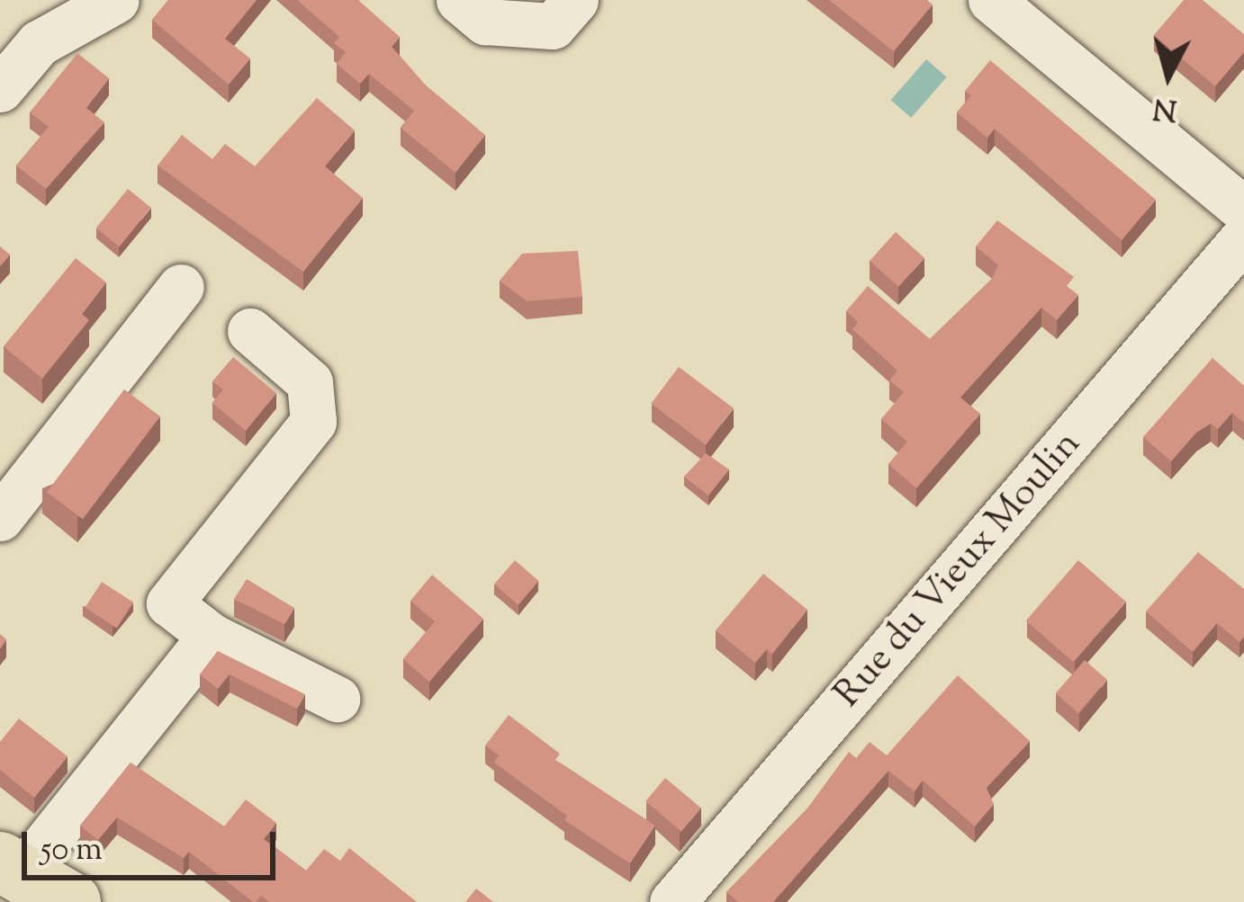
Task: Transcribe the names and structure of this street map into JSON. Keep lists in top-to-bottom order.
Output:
{
  "streets": {
    "street": ["Rue du Vieux Moulin"]
  },
  "scale_bar": "50 m",
  "north": "bottom"
}
